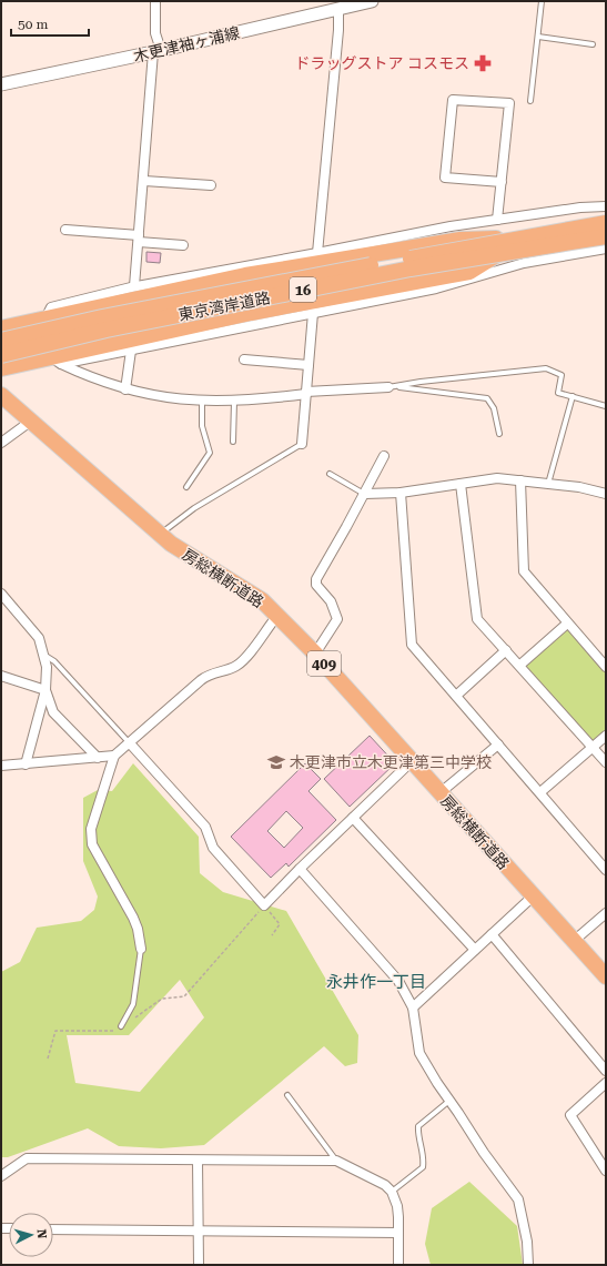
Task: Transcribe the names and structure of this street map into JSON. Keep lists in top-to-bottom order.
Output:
{
  "streets": {
    "highway": [
      "16",
      "東京湾岸道路",
      "房総横断道路",
      "409"
    ],
    "main road": ["木更津袖ヶ浦線"]
  },
  "crossings": [
    ["16", "東京湾岸道路"]
  ],
  "districts": ["永井作一丁目"],
  "places": {
    "pharmacy": ["ドラッグストア コスモス"],
    "school or university": ["木更津市立木更津第三中学校"]
  },
  "scale_bar": "50 m",
  "north": "right"
}
